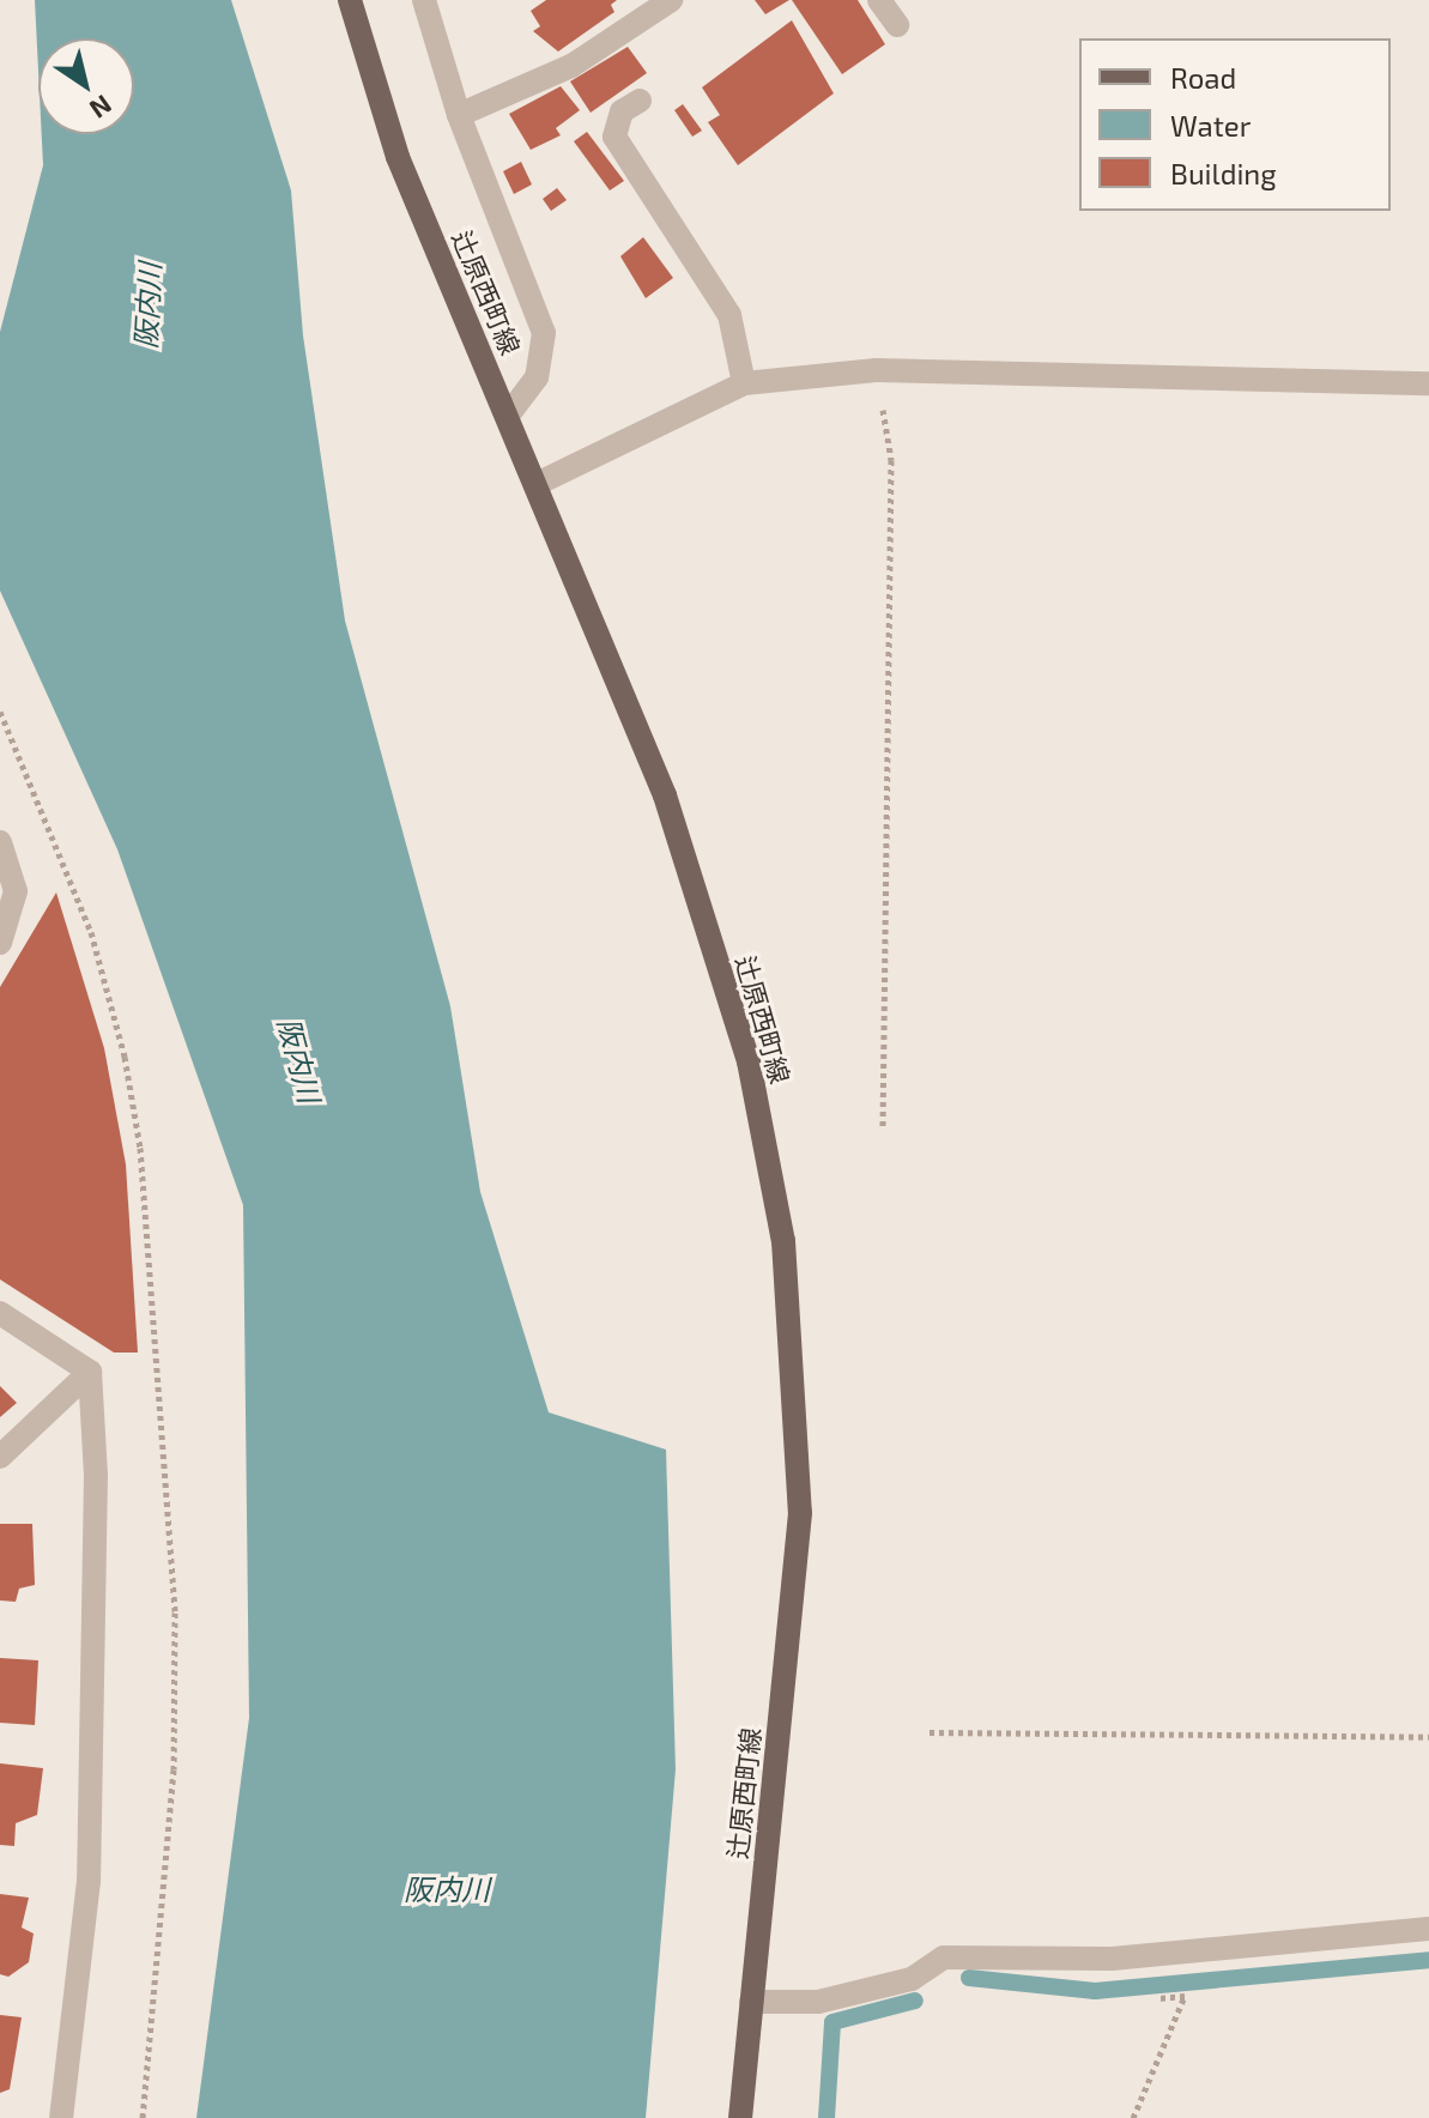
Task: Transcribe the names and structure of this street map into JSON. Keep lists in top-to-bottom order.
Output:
{
  "streets": {
    "main road": ["辻原西町線"]
  },
  "water": ["阪内川"],
  "legend": ["Road", "Water", "Building"],
  "north": "bottom right"
}
